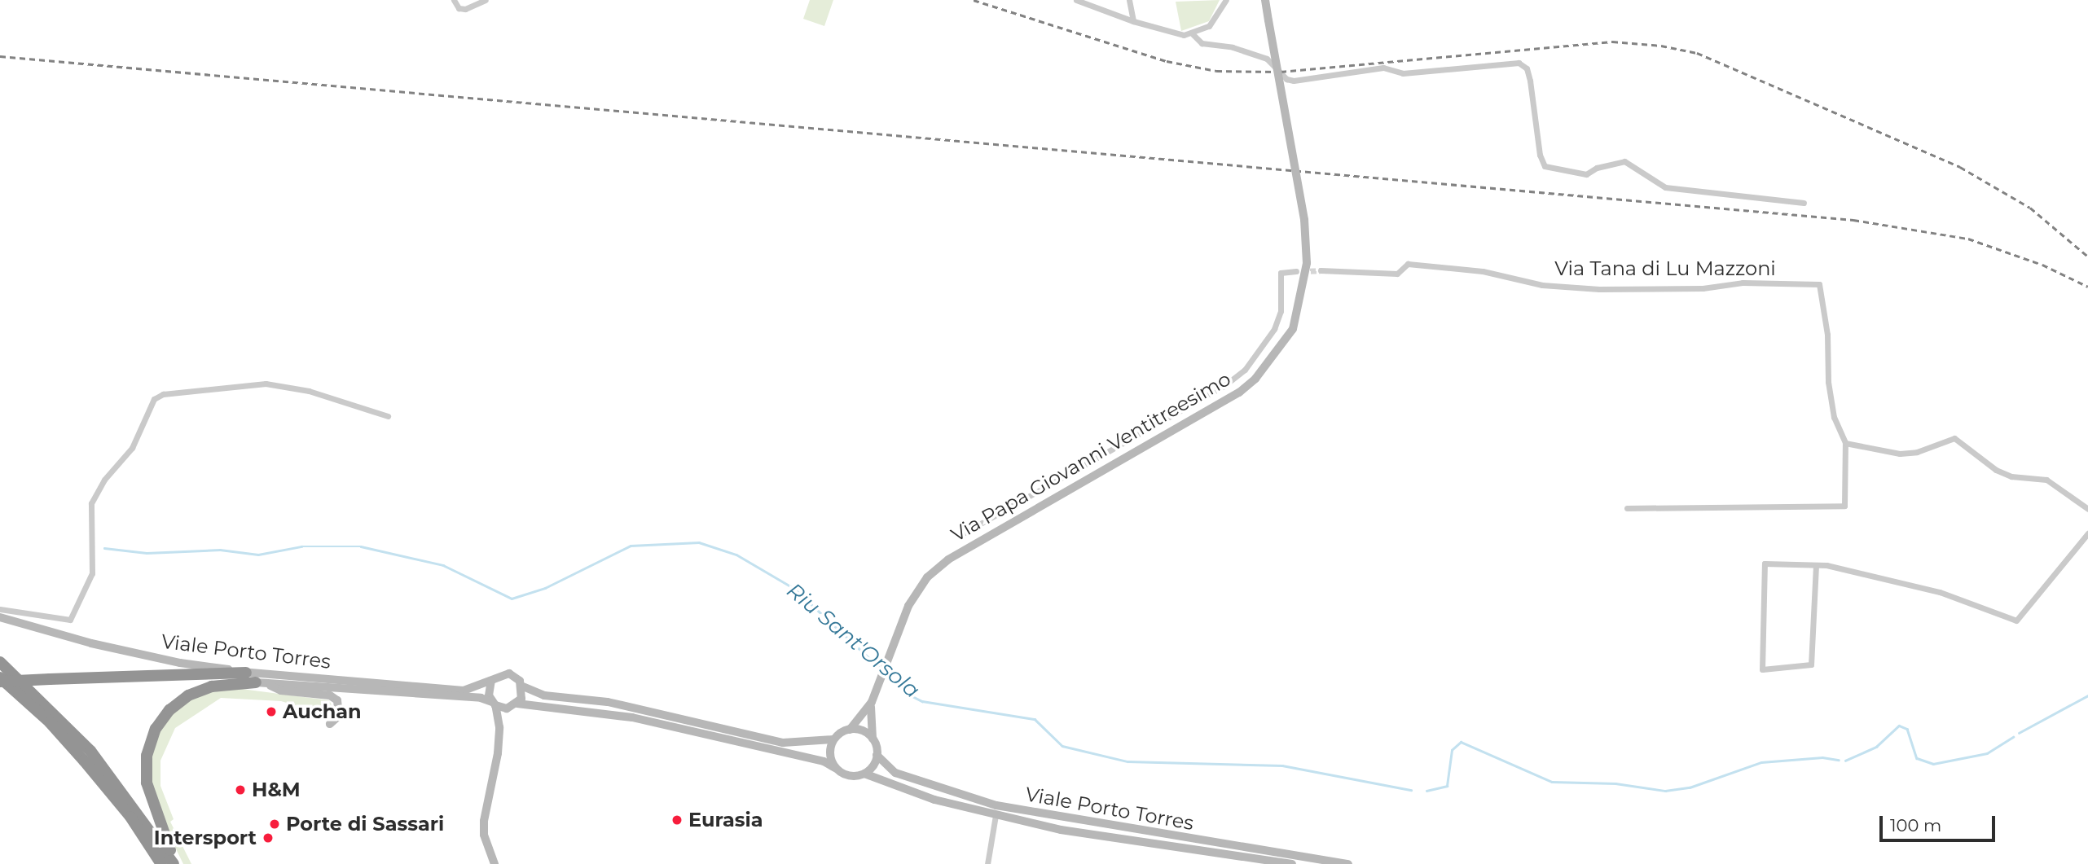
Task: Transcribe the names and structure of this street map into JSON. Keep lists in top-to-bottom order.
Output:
{
  "streets": {
    "main road": ["Via Papa Giovanni Ventitreesimo", "Viale Porto Torres"],
    "street": ["Via Tana di Lu Mazzoni"]
  },
  "crossings": [
    ["Via Papa Giovanni Ventitreesimo", "Viale Porto Torres"]
  ],
  "water": ["Riu Sant'Orsola"],
  "places": [
    "Auchan",
    "H&M",
    "Eurasia",
    "Porte di Sassari",
    "Intersport"
  ],
  "scale_bar": "100 m"
}
